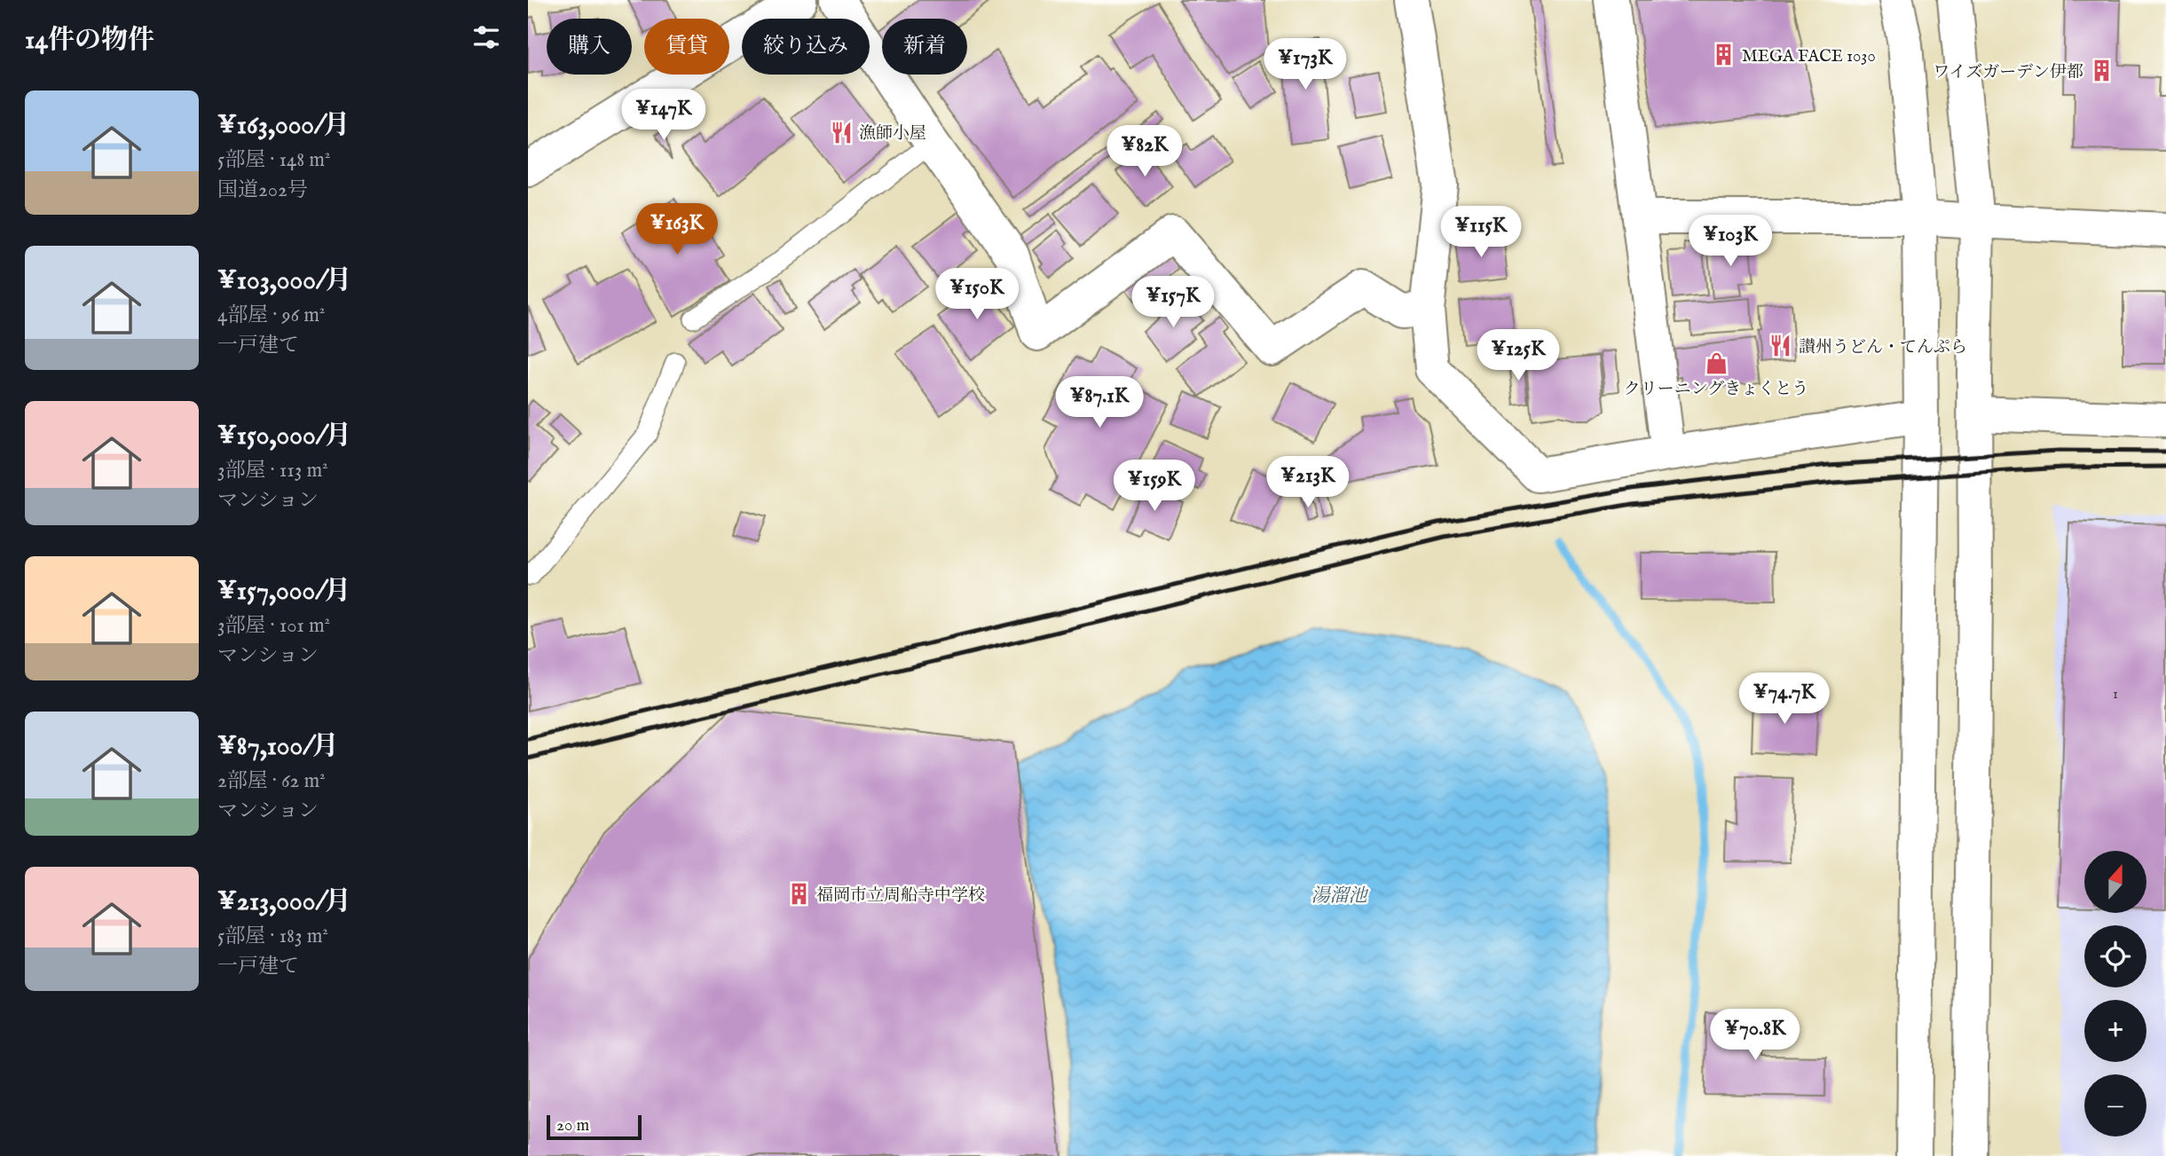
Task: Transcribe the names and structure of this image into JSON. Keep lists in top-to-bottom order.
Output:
{
  "water": ["湯溜池"],
  "places": {
    "building": ["MEGA FACE 1030", "ワイズガーデン伊都", "福岡市立周船寺中学校"],
    "restaurant": ["漁師小屋", "讃州うどん・てんぷら"],
    "shop": ["クリーニングきょくとう"]
  },
  "house_numbers": ["1"],
  "scale_bar": "20 m",
  "north": "top",
  "page": {
    "heading": "14件の物件",
    "chip": [
      "購入",
      "賃貸",
      "絞り込み",
      "新着"
    ],
    "price": [
      "¥173K",
      "¥147K",
      "¥82K",
      "¥163K",
      "¥115K",
      "¥103K",
      "¥150K",
      "¥157K",
      "¥125K",
      "¥87.1K",
      "¥213K",
      "¥159K",
      "¥74.7K",
      "¥70.8K"
    ],
    "list": [
      {
        "name": "¥163,000/月",
        "note": "5部屋 · 148 m² · 国道202号"
      },
      {
        "name": "¥103,000/月",
        "note": "4部屋 · 96 m² · 一戸建て"
      },
      {
        "name": "¥150,000/月",
        "note": "3部屋 · 113 m² · マンション"
      },
      {
        "name": "¥157,000/月",
        "note": "3部屋 · 101 m² · マンション"
      },
      {
        "name": "¥87,100/月",
        "note": "2部屋 · 62 m² · マンション"
      },
      {
        "name": "¥213,000/月",
        "note": "5部屋 · 183 m² · 一戸建て"
      }
    ],
    "map_buttons": ["+", "−"],
    "scale": "20 m"
  }
}
